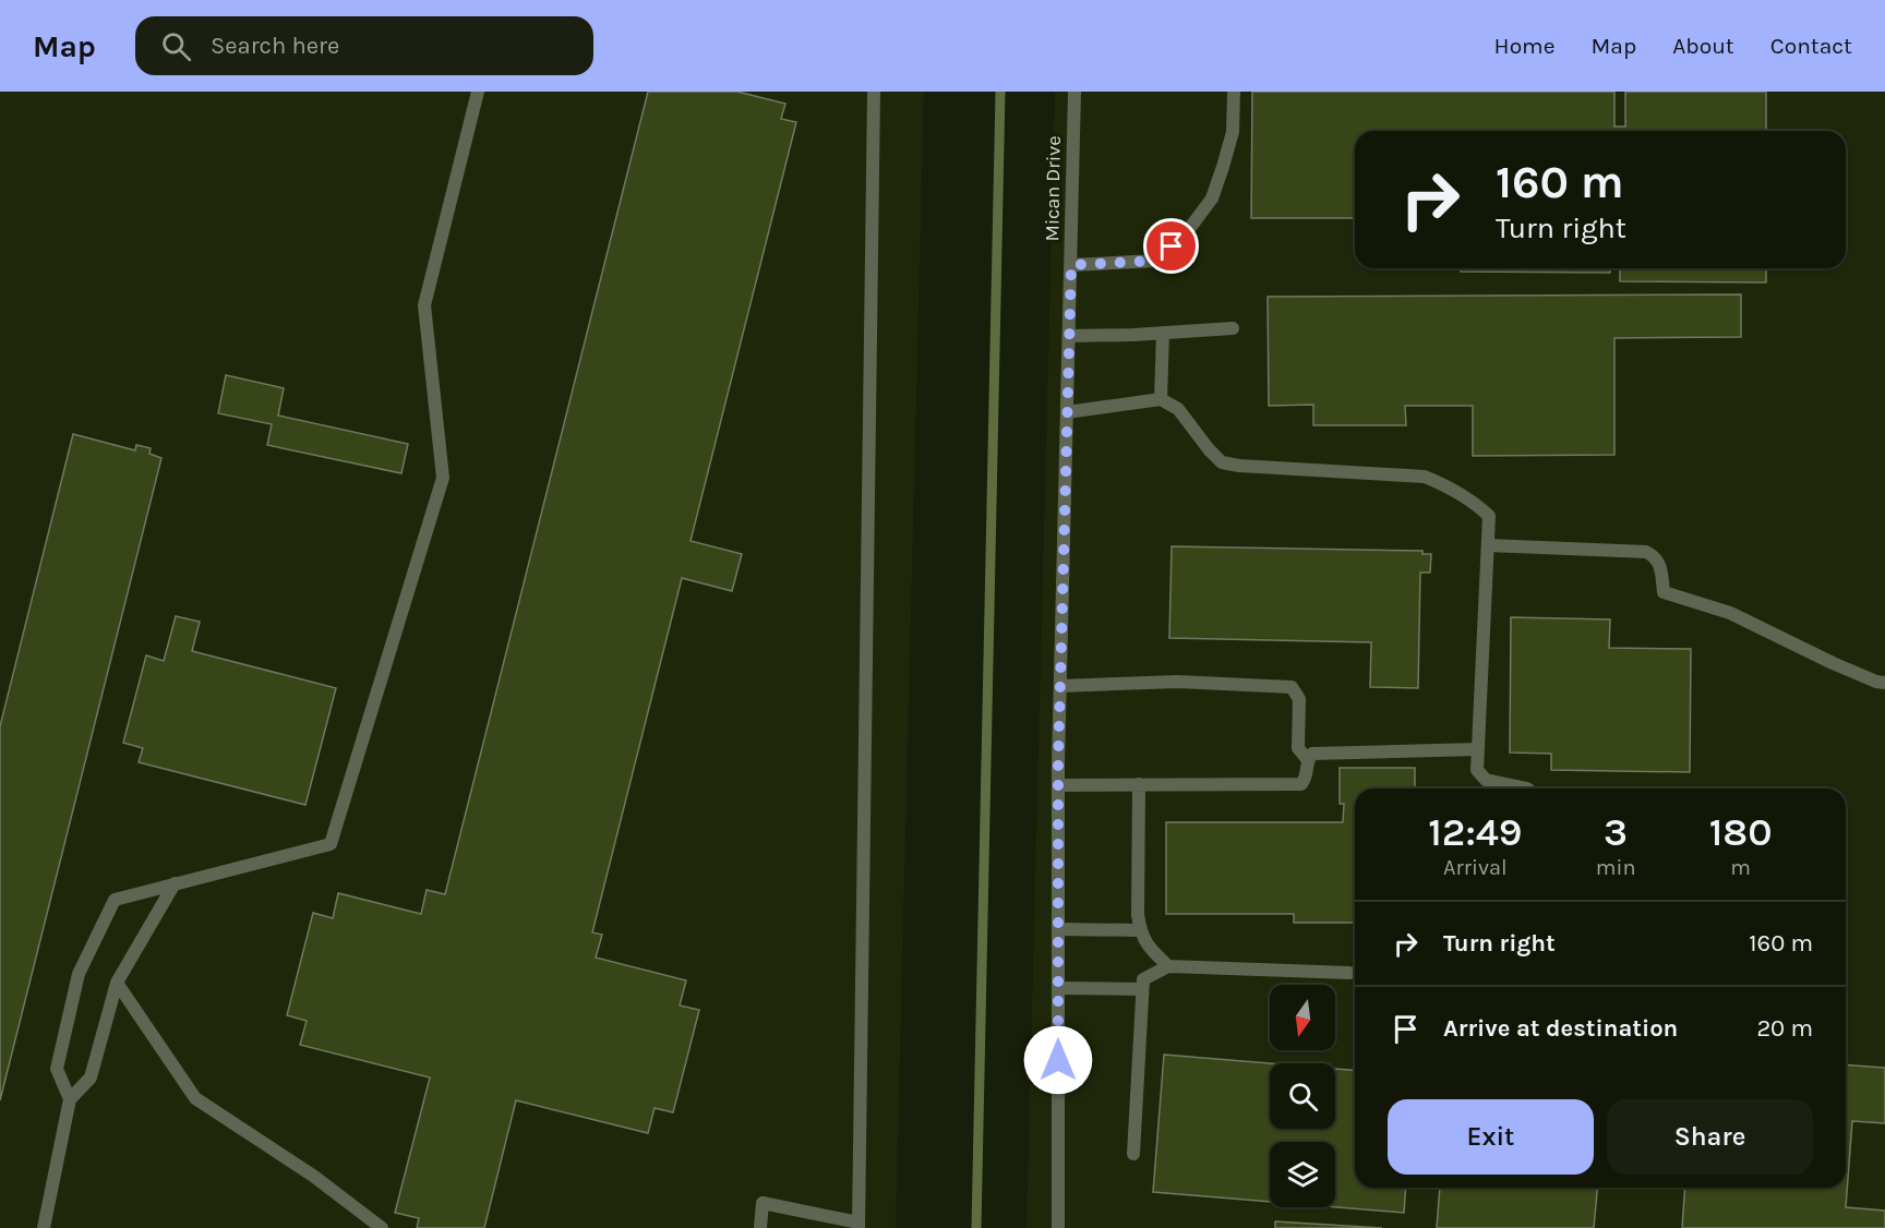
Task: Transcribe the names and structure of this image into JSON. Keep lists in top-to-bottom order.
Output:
{
  "streets": {
    "street": ["Mican Drive"]
  },
  "north": "bottom",
  "page": {
    "header": "Map",
    "search": "Search here",
    "nav": [
      "Home",
      "Map",
      "About",
      "Contact"
    ],
    "turn": ["160 m", "Turn right"],
    "eta": [
      "12:49",
      "Arrival",
      "3",
      "min",
      "180",
      "m"
    ],
    "list": [
      {
        "name": "Turn right",
        "value": "160 m"
      },
      {
        "name": "Arrive at destination",
        "value": "20 m"
      }
    ],
    "buttons": ["Exit", "Share"]
  }
}
